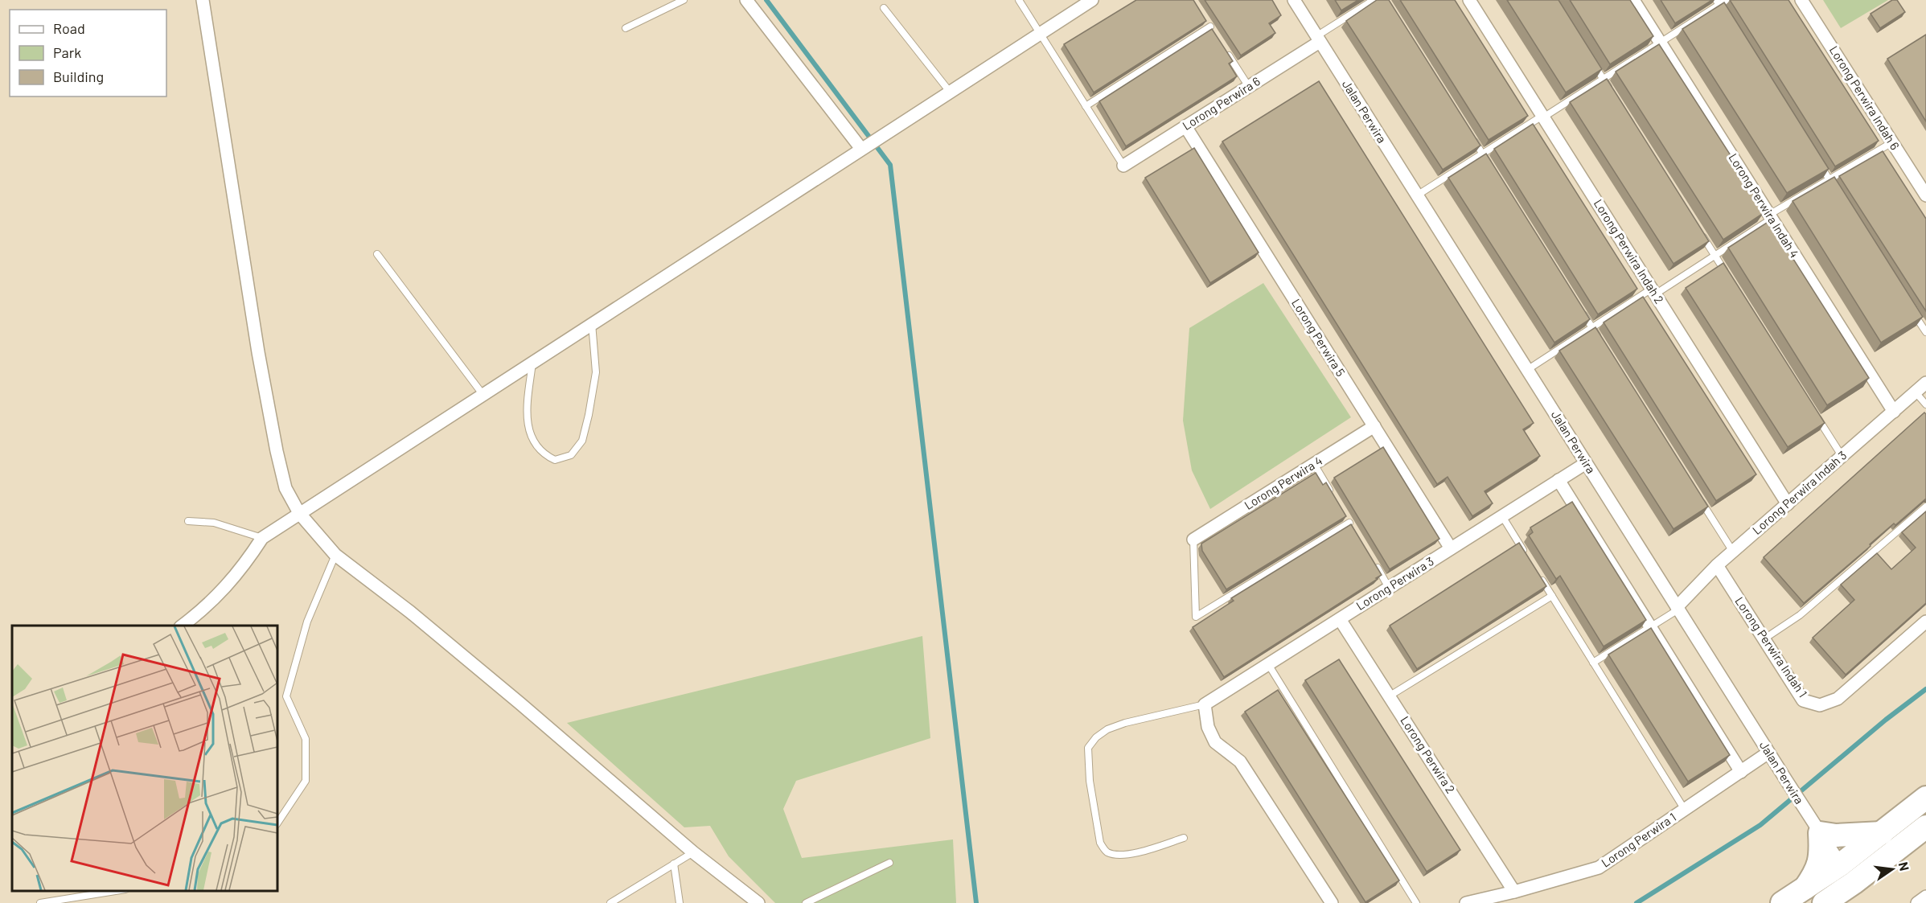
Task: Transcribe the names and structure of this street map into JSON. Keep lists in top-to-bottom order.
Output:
{
  "streets": {
    "street": [
      "Lorong Perwira Indah 6",
      "Lorong Perwira 6",
      "Jalan Perwira",
      "Lorong Perwira Indah 4",
      "Lorong Perwira Indah 2",
      "Lorong Perwira 5",
      "Lorong Perwira 4",
      "Lorong Perwira Indah 3",
      "Lorong Perwira 3",
      "Lorong Perwira Indah 1",
      "Lorong Perwira 2",
      "Lorong Perwira 1"
    ]
  },
  "crossings": [
    ["Lorong Perwira 6", "Jalan Perwira"],
    ["Lorong Perwira 6", "Lorong Perwira 5"],
    ["Jalan Perwira", "Lorong Perwira Indah 3"],
    ["Jalan Perwira", "Lorong Perwira 3"],
    ["Jalan Perwira", "Lorong Perwira 1"],
    ["Lorong Perwira Indah 4", "Lorong Perwira Indah 3"],
    ["Lorong Perwira Indah 2", "Lorong Perwira Indah 3"],
    ["Lorong Perwira 5", "Lorong Perwira 4"],
    ["Lorong Perwira 5", "Lorong Perwira 3"],
    ["Lorong Perwira Indah 3", "Lorong Perwira Indah 1"],
    ["Lorong Perwira 3", "Lorong Perwira 2"],
    ["Lorong Perwira 2", "Lorong Perwira 1"]
  ],
  "legend": ["Road", "Park", "Building"],
  "north": "right"
}
